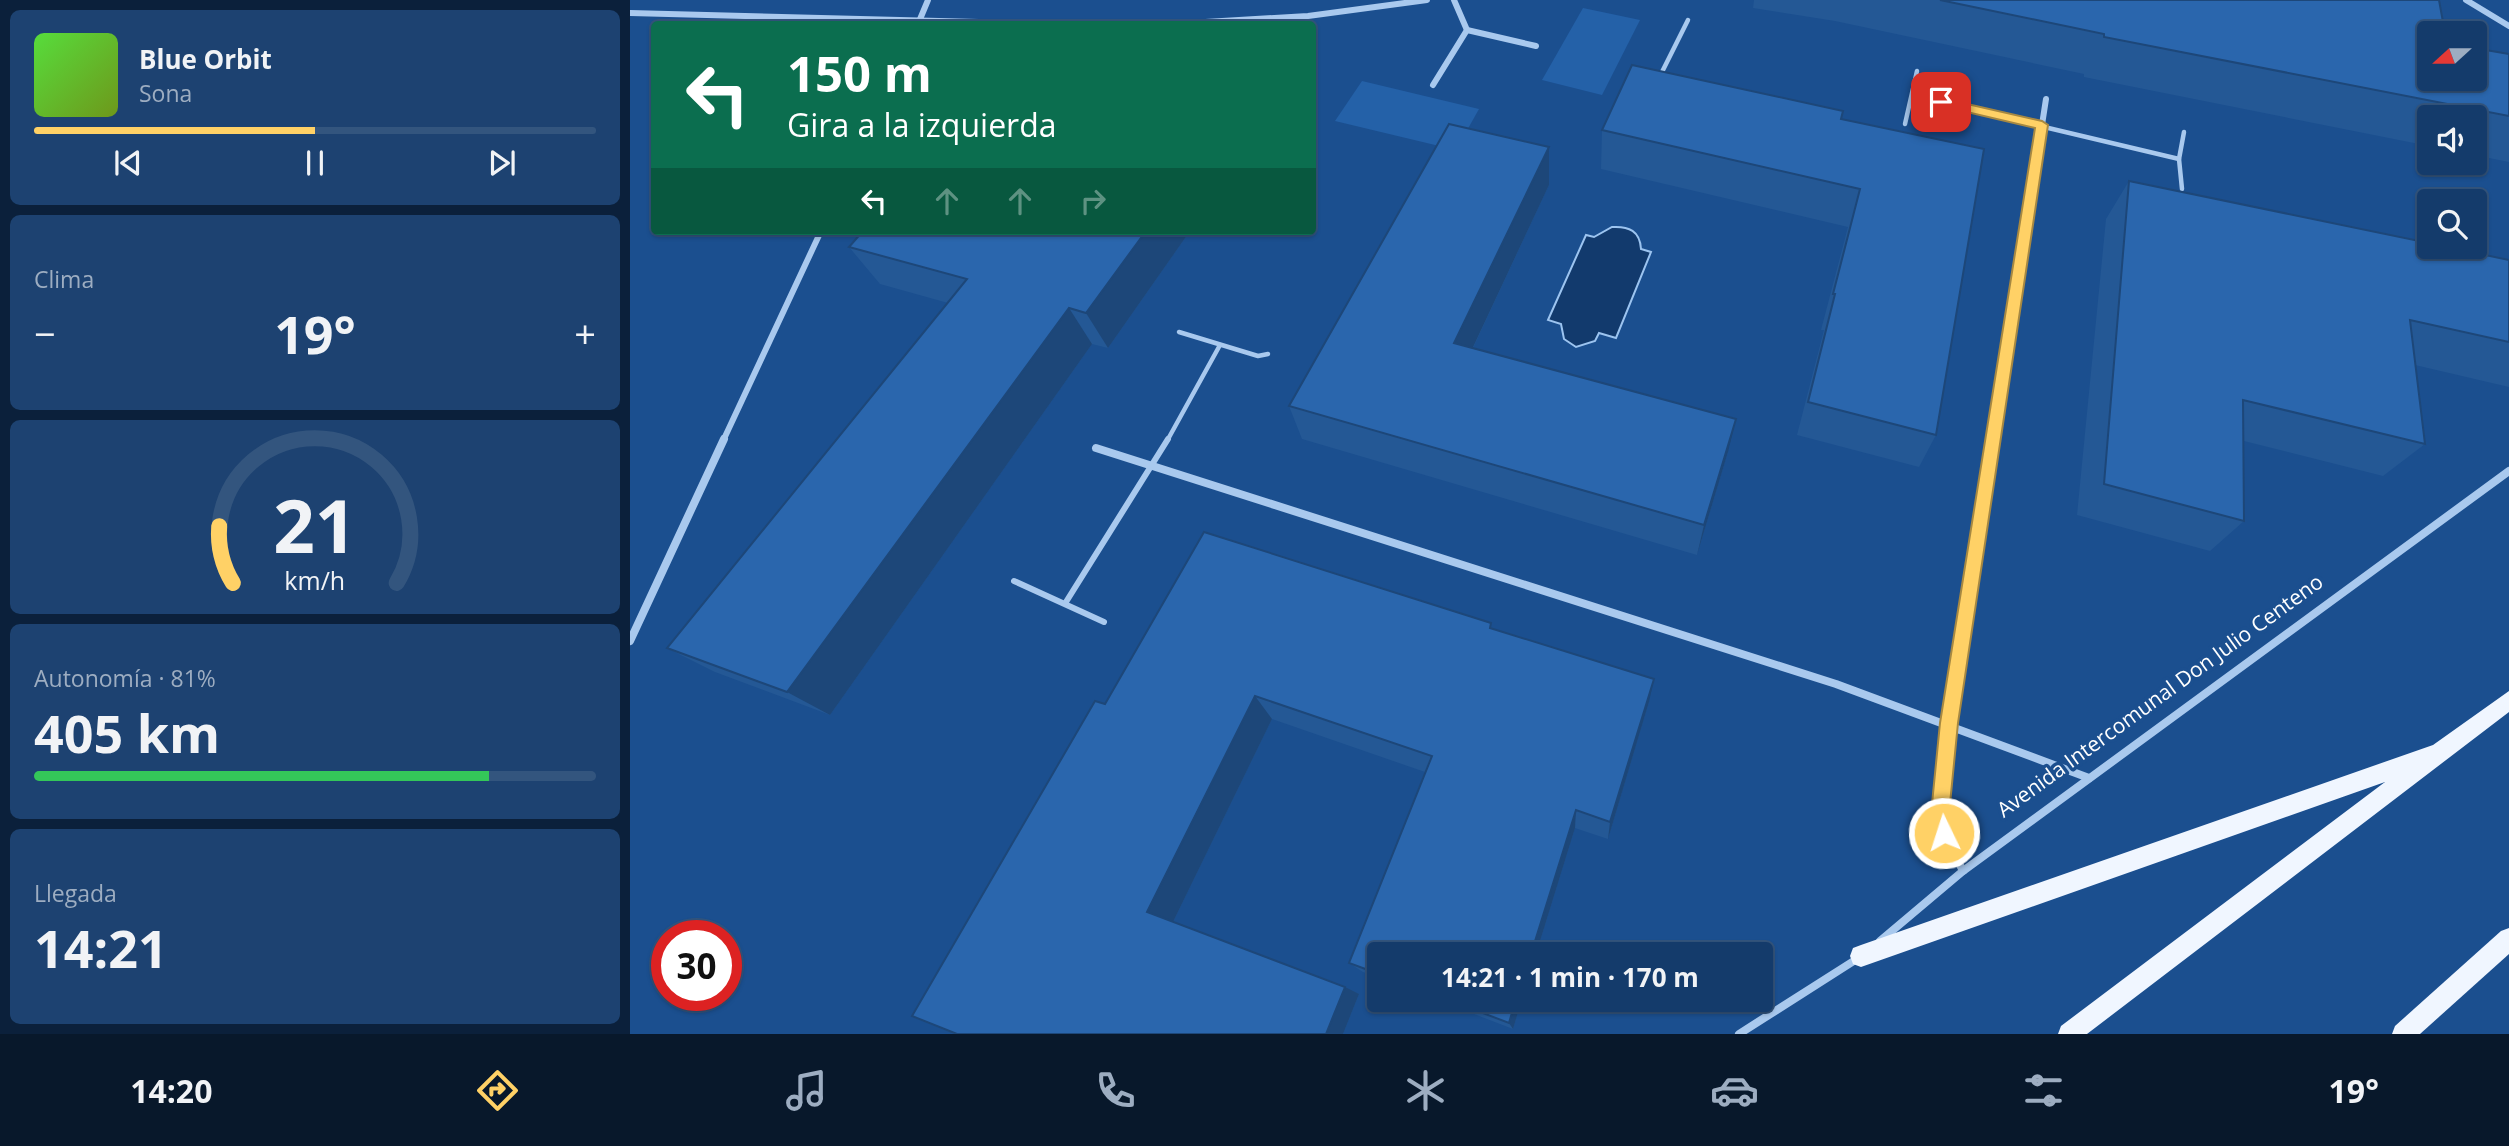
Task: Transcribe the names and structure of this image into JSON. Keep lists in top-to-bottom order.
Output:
{
  "streets": {
    "street": ["Avenida Intercomunal Don Julio Centeno"]
  },
  "north": "left",
  "page": {
    "turn": ["150 m", "Gira a la izquierda"],
    "song": ["Blue Orbit", "Sona"],
    "tile": [
      "Clima",
      ["Autonomía · 81%", "405 km"],
      ["Llegada", "14:21"]
    ],
    "heat": ["−", "19°", "+"],
    "limit": "30",
    "trip": "14:21 · 1 min · 170 m",
    "tabs": ["14:20", "19°"],
    "gauge": ["21", "km/h"]
  }
}
